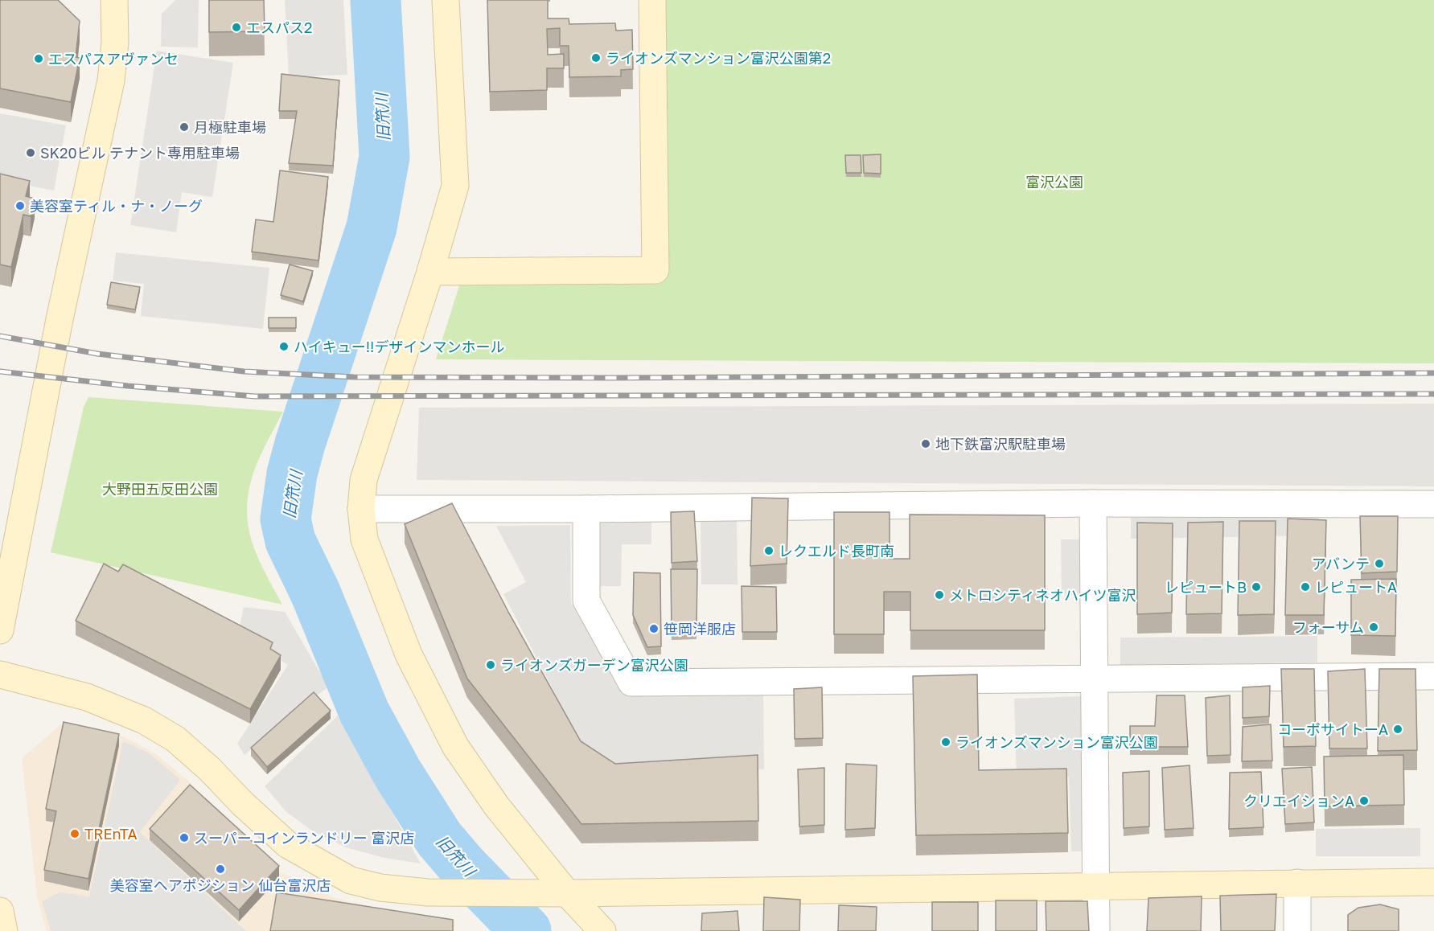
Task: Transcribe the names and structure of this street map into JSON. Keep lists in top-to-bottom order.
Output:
{
  "water": ["旧笊川"],
  "parks": ["富沢公園", "大野田五反田公園"],
  "places": [
    "エスパス2",
    "ライオンズマンション富沢公園第2",
    "エスパスアヴァンセ",
    "月極駐車場",
    "SK20ビル テナント専用駐車場",
    "美容室ティル・ナ・ノーグ",
    "ハイキュー!!デザインマンホール",
    "地下鉄富沢駅駐車場",
    "レクエルド長町南",
    "アバンテ",
    "レピュートB",
    "レピュートA",
    "メトロシティネオハイツ富沢",
    "フォーサム",
    "笹岡洋服店",
    "ライオンズガーデン富沢公園",
    "コーポサイトーA",
    "ライオンズマンション富沢公園",
    "クリエイションA",
    "TREnTA",
    "スーパーコインランドリー 富沢店",
    "美容室ヘアポジション 仙台富沢店"
  ]
}
